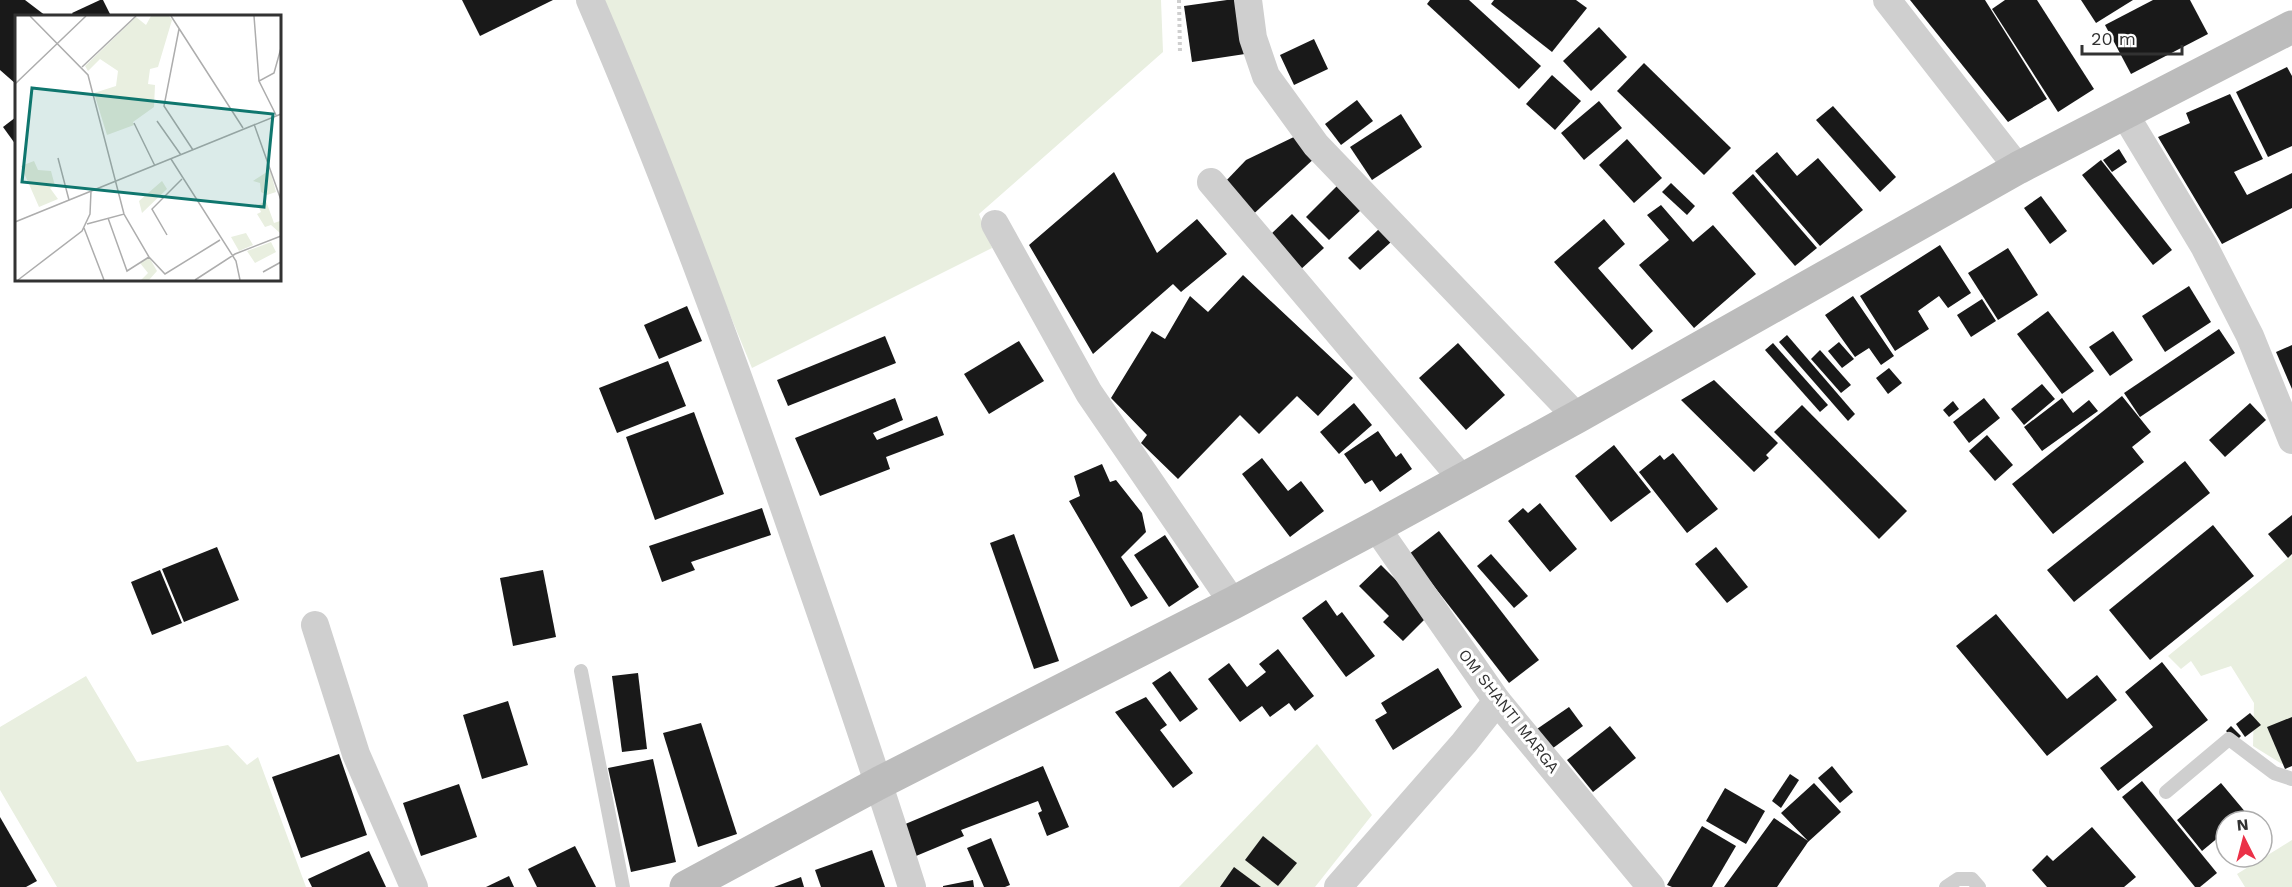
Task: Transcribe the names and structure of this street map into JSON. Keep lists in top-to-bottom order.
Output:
{
  "streets": {
    "street": ["OM SHANTI MARGA"]
  },
  "scale_bar": "20 m",
  "north": "top"
}
